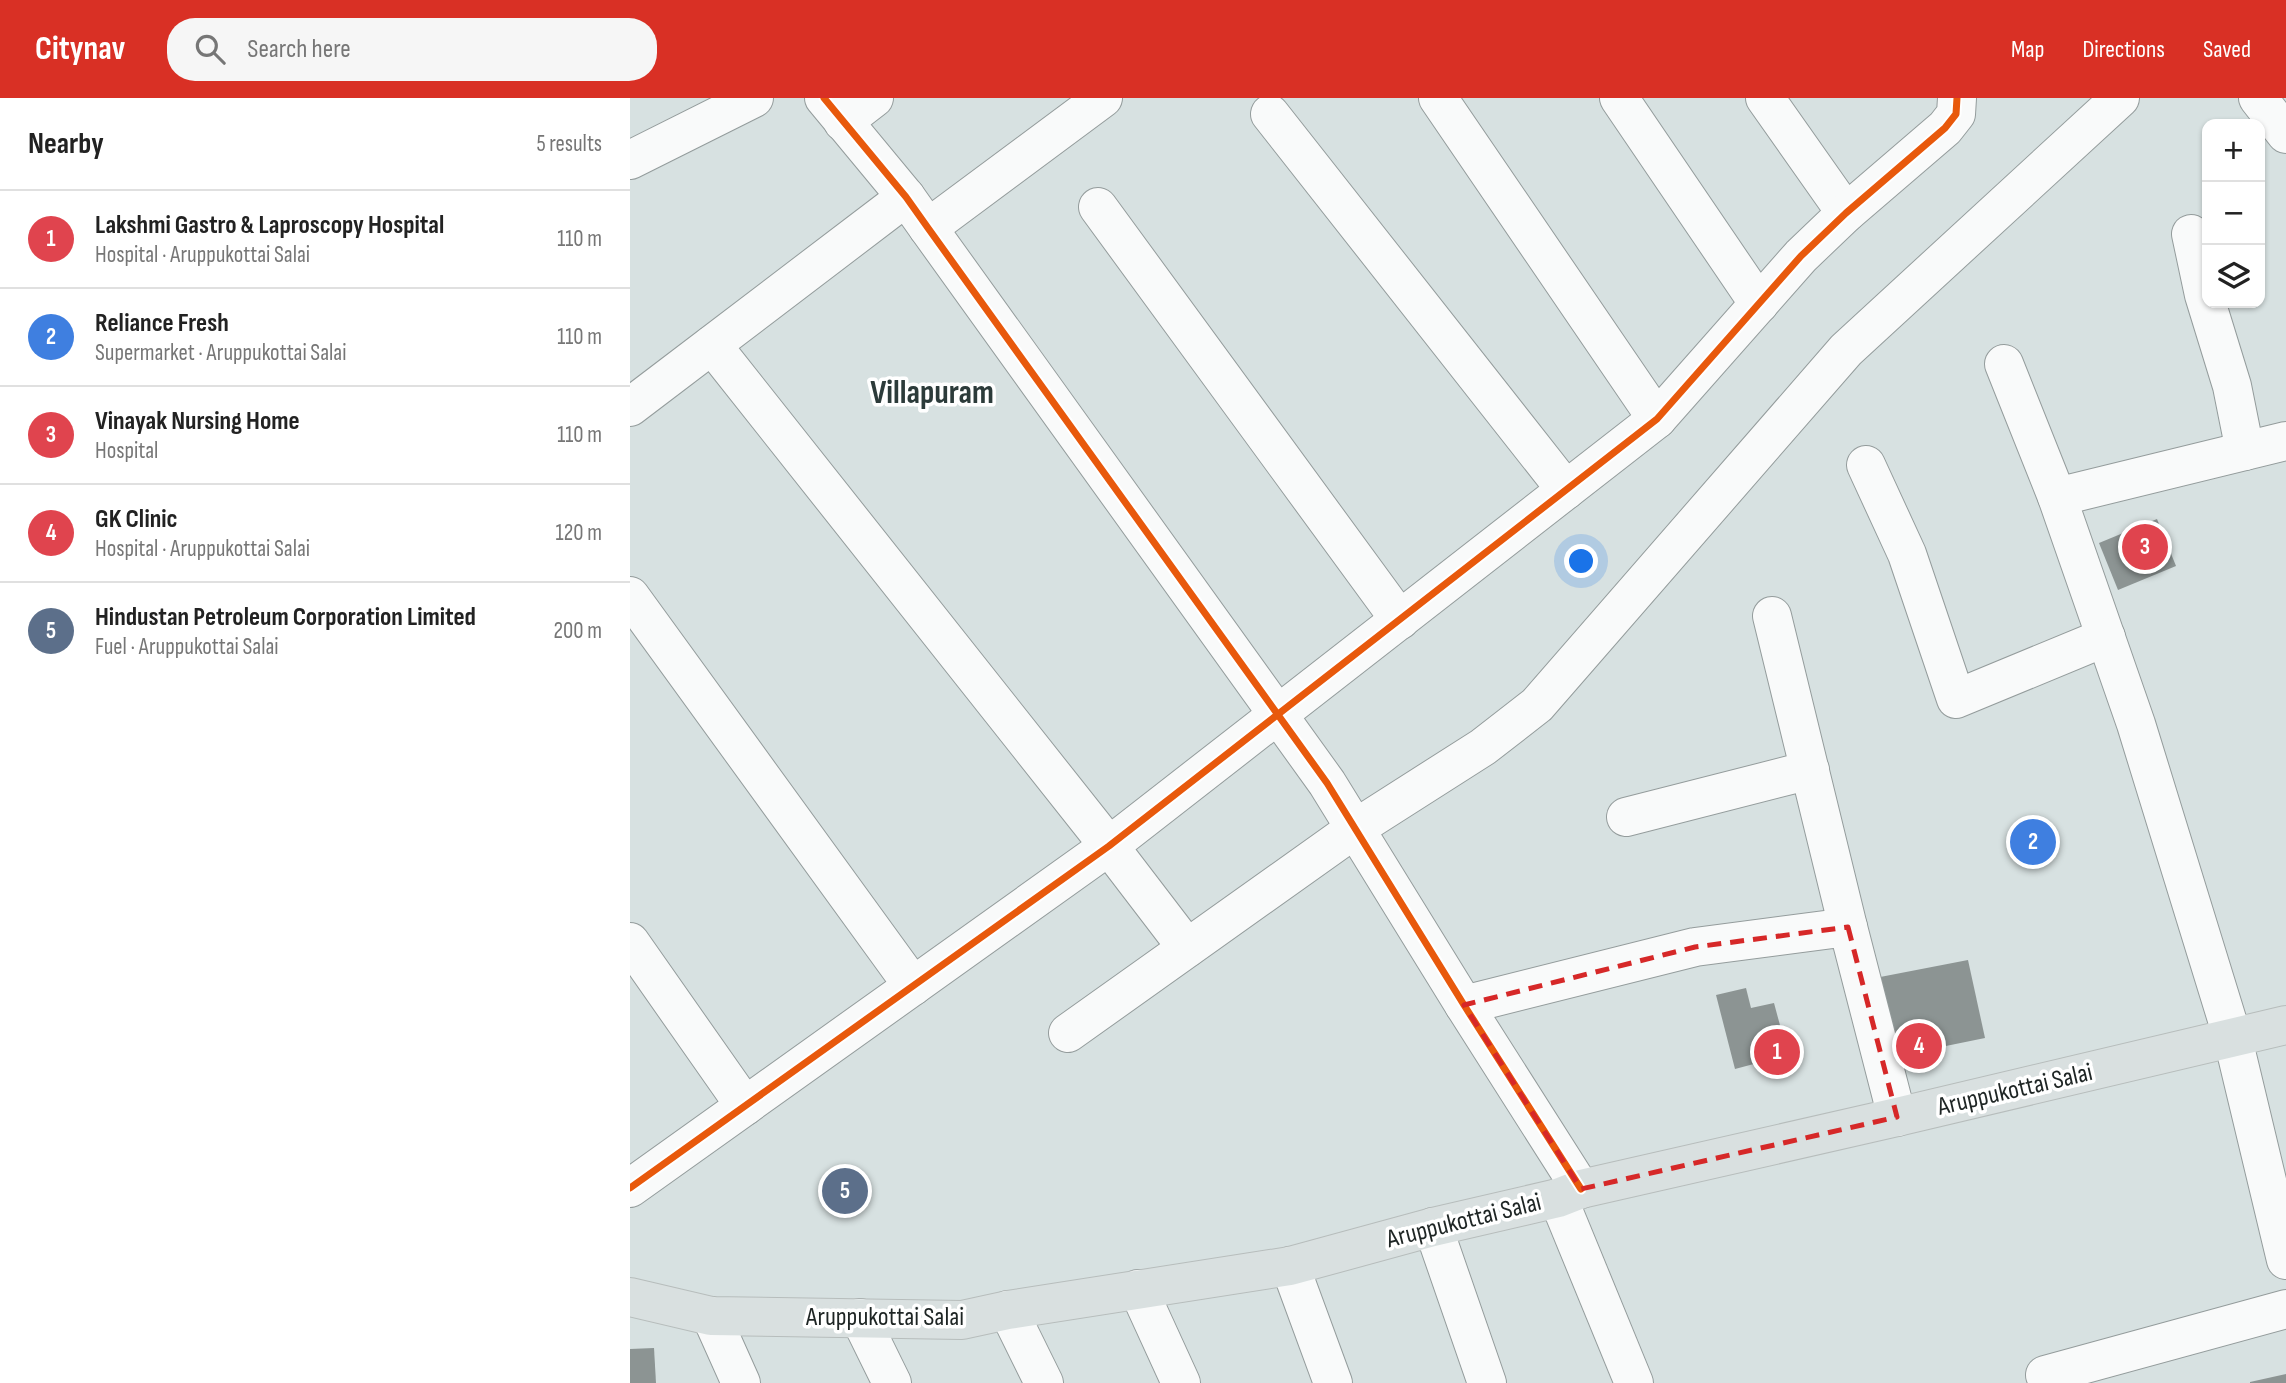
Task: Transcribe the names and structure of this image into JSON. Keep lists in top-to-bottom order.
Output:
{
  "streets": {
    "main road": ["Aruppukottai Salai"]
  },
  "districts": ["Villapuram"],
  "page": {
    "header": "Citynav",
    "search": "Search here",
    "nav": ["Map", "Directions", "Saved"],
    "heading": ["Nearby", "5 results"],
    "map_buttons": ["+", "−"],
    "list": [
      {
        "mark": "1",
        "name": "Lakshmi Gastro & Laproscopy Hospital",
        "note": "Hospital · Aruppukottai Salai",
        "value": "110 m"
      },
      {
        "mark": "2",
        "name": "Reliance Fresh",
        "note": "Supermarket · Aruppukottai Salai",
        "value": "110 m"
      },
      {
        "mark": "3",
        "name": "Vinayak Nursing Home",
        "note": "Hospital",
        "value": "110 m"
      },
      {
        "mark": "4",
        "name": "GK Clinic",
        "note": "Hospital · Aruppukottai Salai",
        "value": "120 m"
      },
      {
        "mark": "5",
        "name": "Hindustan Petroleum Corporation Limited",
        "note": "Fuel · Aruppukottai Salai",
        "value": "200 m"
      }
    ],
    "pins": [
      "3",
      "2",
      "4",
      "1",
      "5"
    ]
  }
}
